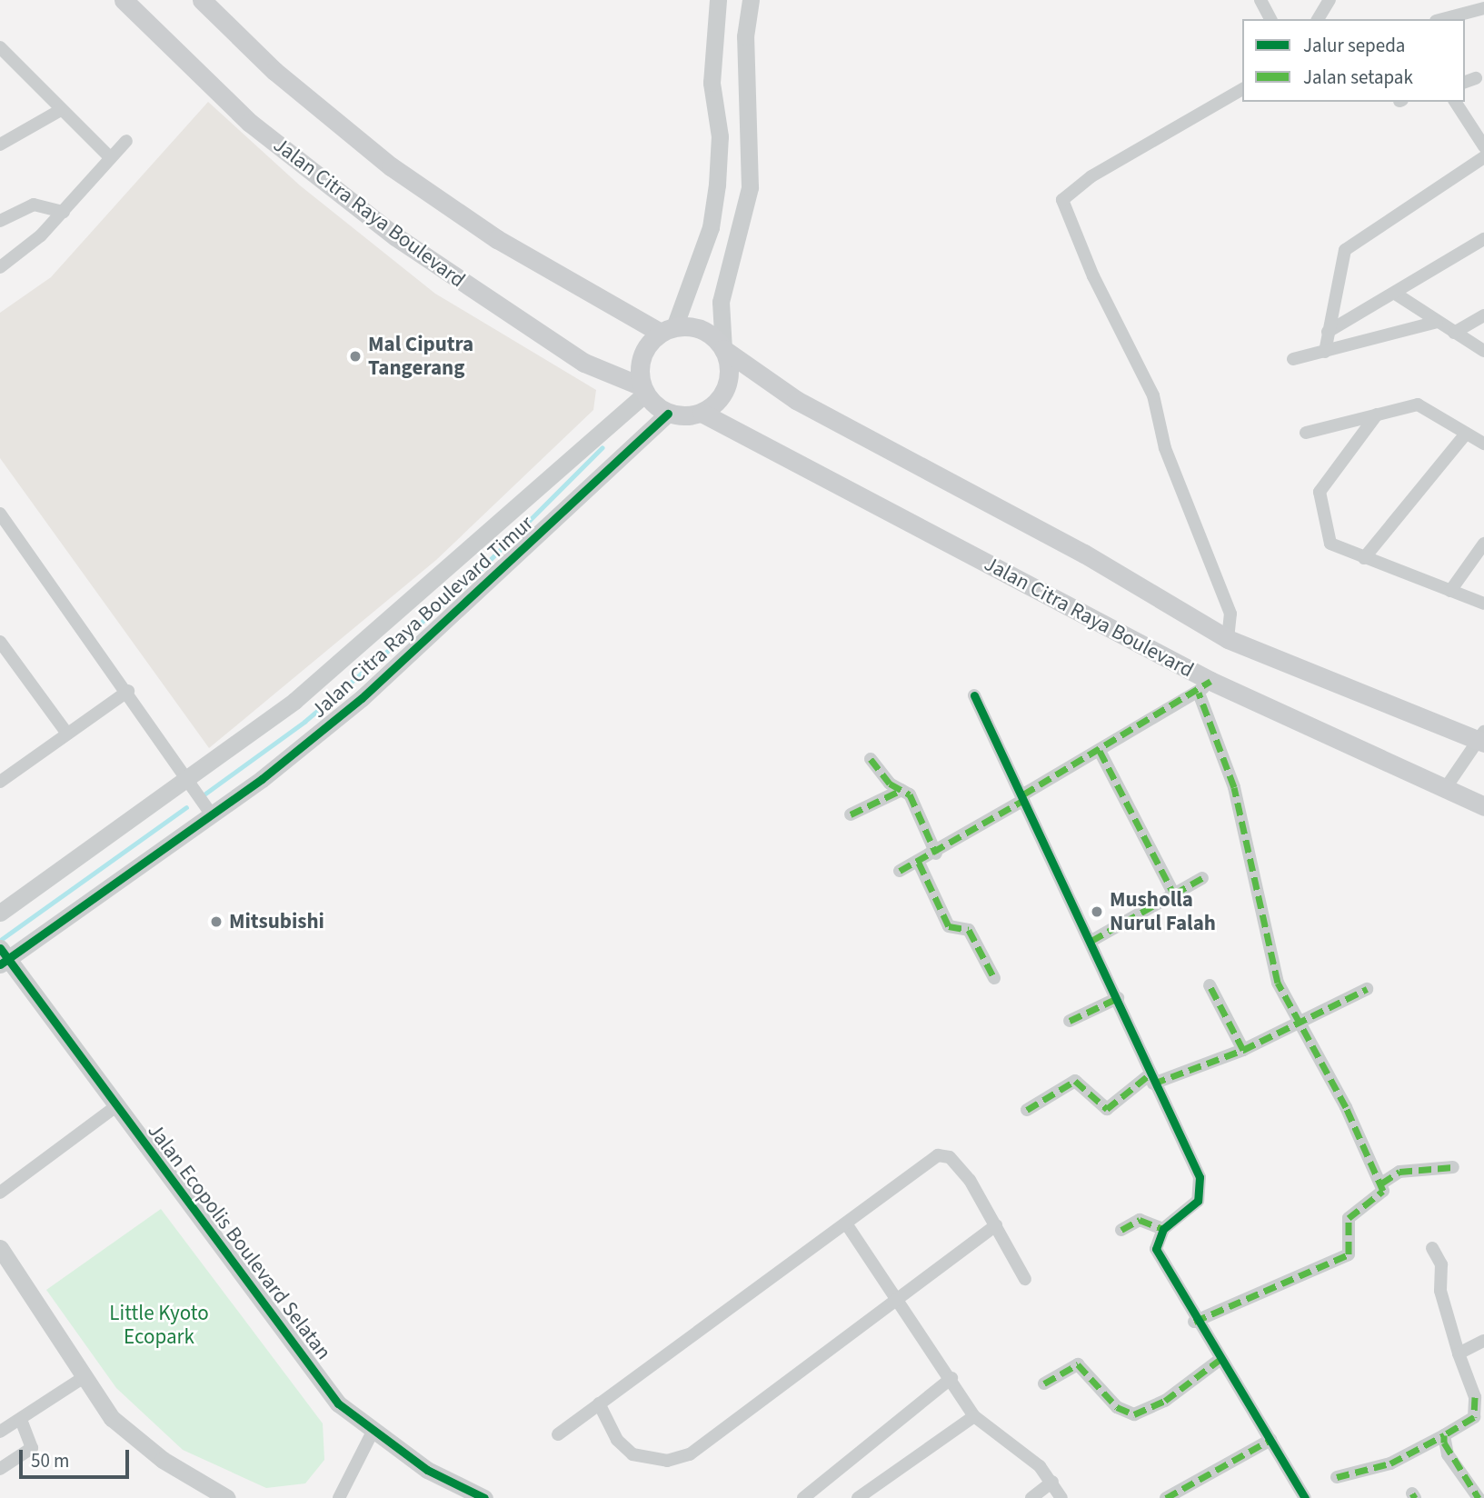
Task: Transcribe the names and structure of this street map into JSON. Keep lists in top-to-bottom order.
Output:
{
  "streets": {
    "main road": ["Jalan Citra Raya Boulevard"],
    "street": ["Jalan Citra Raya Boulevard Timur", "Jalan Ecopolis Boulevard Selatan"]
  },
  "crossings": [
    ["Jalan Citra Raya Boulevard", "Jalan Citra Raya Boulevard Timur"],
    ["Jalan Citra Raya Boulevard Timur", "Jalan Ecopolis Boulevard Selatan"]
  ],
  "parks": ["Little Kyoto Ecopark"],
  "places": ["Mal Ciputra Tangerang", "Musholla Nurul Falah", "Mitsubishi"],
  "legend": ["Jalur sepeda", "Jalan setapak"],
  "scale_bar": "50 m"
}
